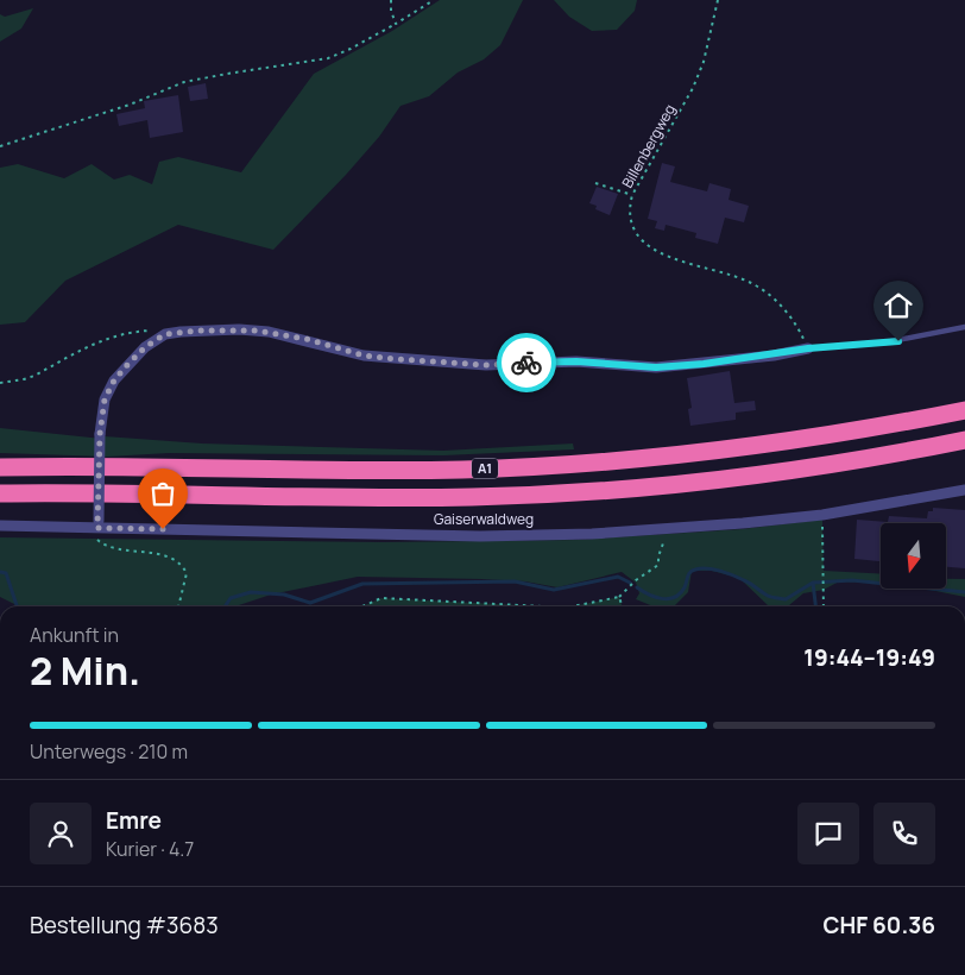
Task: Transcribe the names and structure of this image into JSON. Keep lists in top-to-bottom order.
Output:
{
  "streets": {
    "highway": ["A1"],
    "street": ["Gaiserwaldweg"],
    "path": ["Billenbergweg"]
  },
  "north": "bottom",
  "page": {
    "heading": ["2 Min.", "Ankunft in", "19:44–19:49"],
    "panel": [
      "Emre",
      "Kurier · 4.7",
      "Bestellung #3683",
      "CHF 60.36"
    ],
    "bar": "Unterwegs · 210 m"
  }
}
